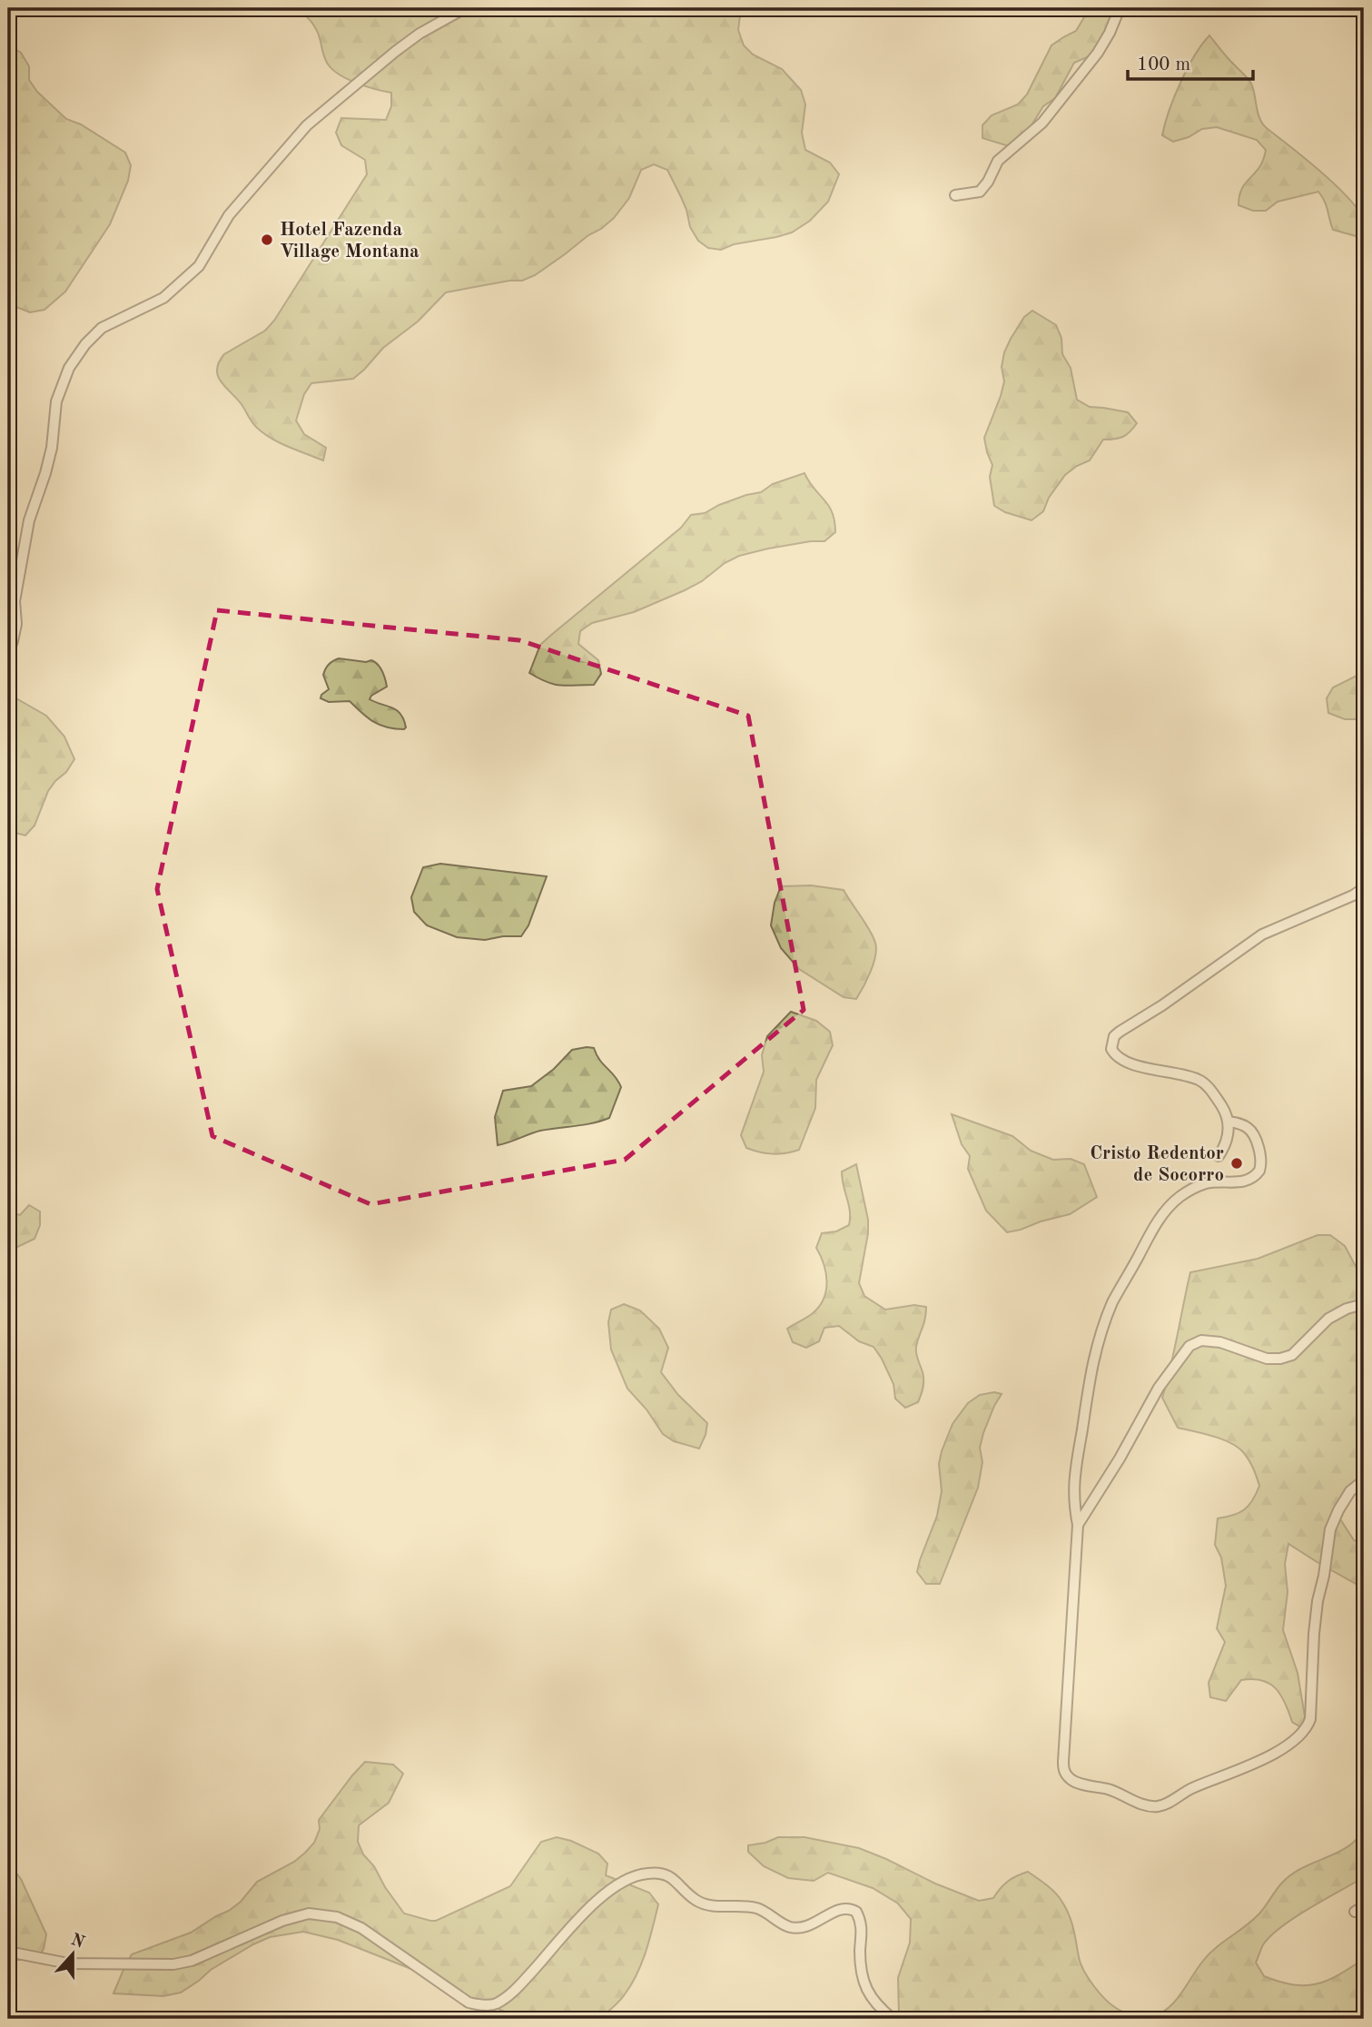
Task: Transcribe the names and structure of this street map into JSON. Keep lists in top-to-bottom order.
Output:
{
  "places": ["Hotel Fazenda Village Montana", "Cristo Redentor de Socorro"],
  "scale_bar": "100 m",
  "north": "top"
}
